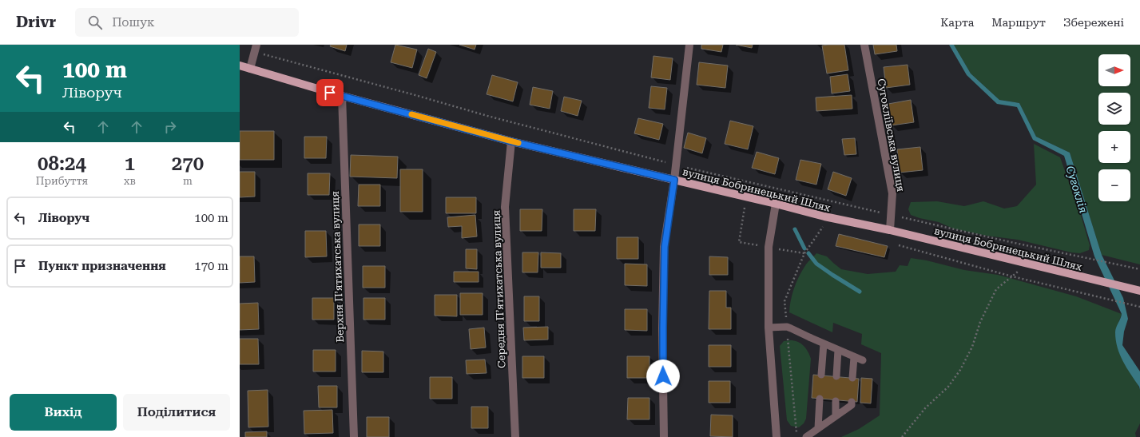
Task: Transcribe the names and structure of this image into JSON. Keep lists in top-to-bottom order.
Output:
{
  "streets": {
    "main road": ["вулиця Бобринецький Шлях"],
    "street": ["Сугокліївська вулиця", "Верхня Пʼятихатська вулиця", "Середня Пʼятихатська вулиця"]
  },
  "crossings": [
    ["Сугокліївська вулиця", "вулиця Бобринецький Шлях"],
    ["вулиця Бобринецький Шлях", "Верхня Пʼятихатська вулиця"],
    ["вулиця Бобринецький Шлях", "Середня Пʼятихатська вулиця"]
  ],
  "water": ["Сугоклія"],
  "north": "right",
  "page": {
    "header": "Drivr",
    "search": "Пошук",
    "nav": ["Карта", "Маршрут", "Збережені"],
    "turn": ["100 m", "Ліворуч"],
    "map_buttons": ["+", "−"],
    "eta": [
      "08:24",
      "Прибуття",
      "1",
      "хв",
      "270",
      "m"
    ],
    "list": [
      {
        "name": "Ліворуч",
        "value": "100 m"
      },
      {
        "name": "Пункт призначення",
        "value": "170 m"
      }
    ],
    "buttons": ["Вихід", "Поділитися"]
  }
}
